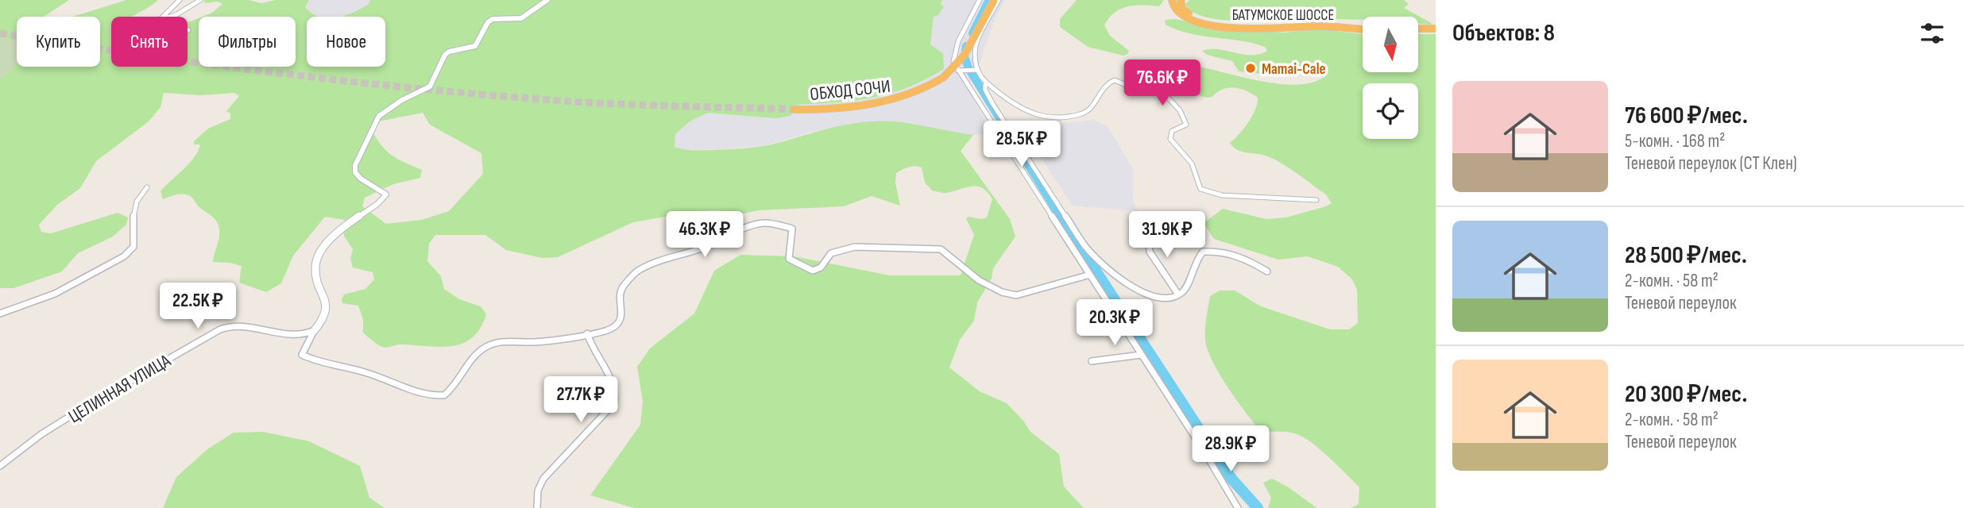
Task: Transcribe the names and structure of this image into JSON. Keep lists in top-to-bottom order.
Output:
{
  "streets": {
    "highway": ["БАТУМСКОЕ ШОССЕ", "ОБХОД СОЧИ"],
    "street": ["ЦЕЛИННАЯ УЛИЦА"]
  },
  "places": ["Mamai-Cale"],
  "north": "bottom",
  "page": {
    "heading": "Объектов: 8",
    "chip": [
      "Купить",
      "Снять",
      "Фильтры",
      "Новое"
    ],
    "price": [
      "76.6K ₽",
      "28.5K ₽",
      "46.3K ₽",
      "31.9K ₽",
      "22.5K ₽",
      "20.3K ₽",
      "27.7K ₽",
      "28.9K ₽"
    ],
    "list": [
      {
        "name": "76 600 ₽/мес.",
        "note": "5-комн. · 168 m² · Теневой переулок (СТ Клен)"
      },
      {
        "name": "28 500 ₽/мес.",
        "note": "2-комн. · 58 m² · Теневой переулок"
      },
      {
        "name": "20 300 ₽/мес.",
        "note": "2-комн. · 58 m² · Теневой переулок"
      }
    ]
  }
}
